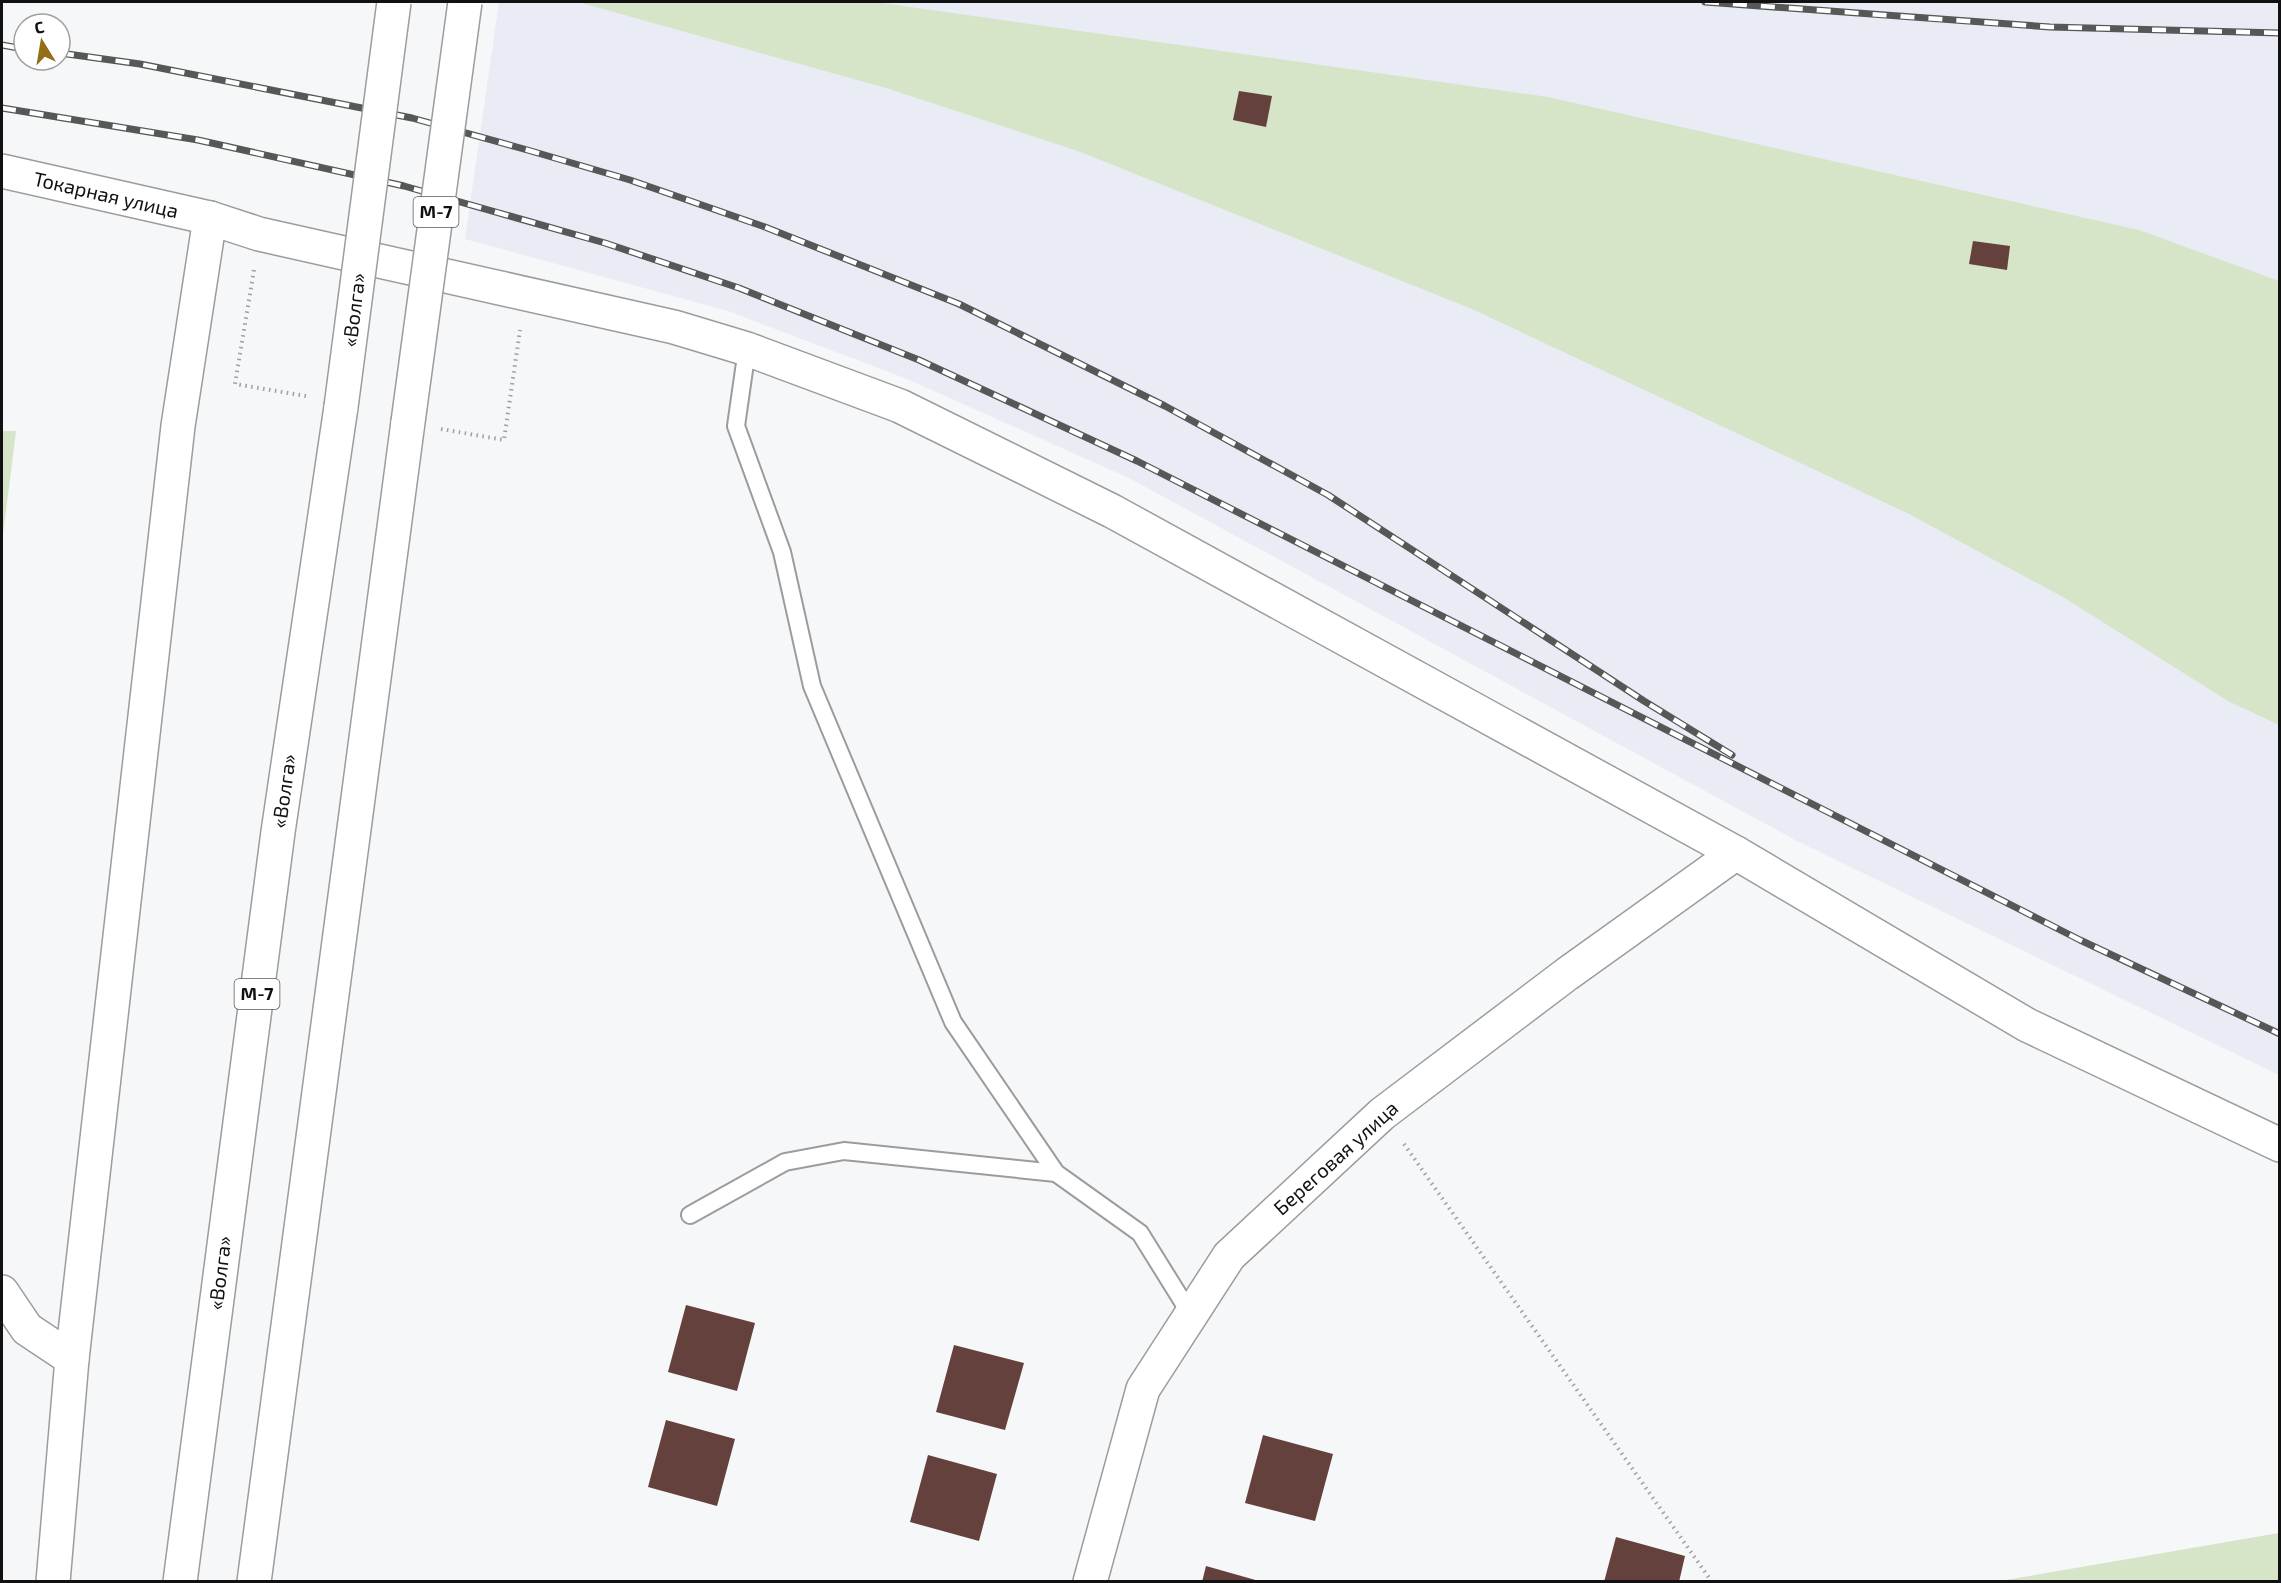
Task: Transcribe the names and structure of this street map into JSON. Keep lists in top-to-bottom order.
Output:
{
  "streets": {
    "main road": [
      "Токарная улица",
      "М-7",
      "«Волга»",
      "Береговая улица"
    ]
  },
  "crossings": [
    ["Токарная улица", "Береговая улица"]
  ],
  "north": "top"
}
